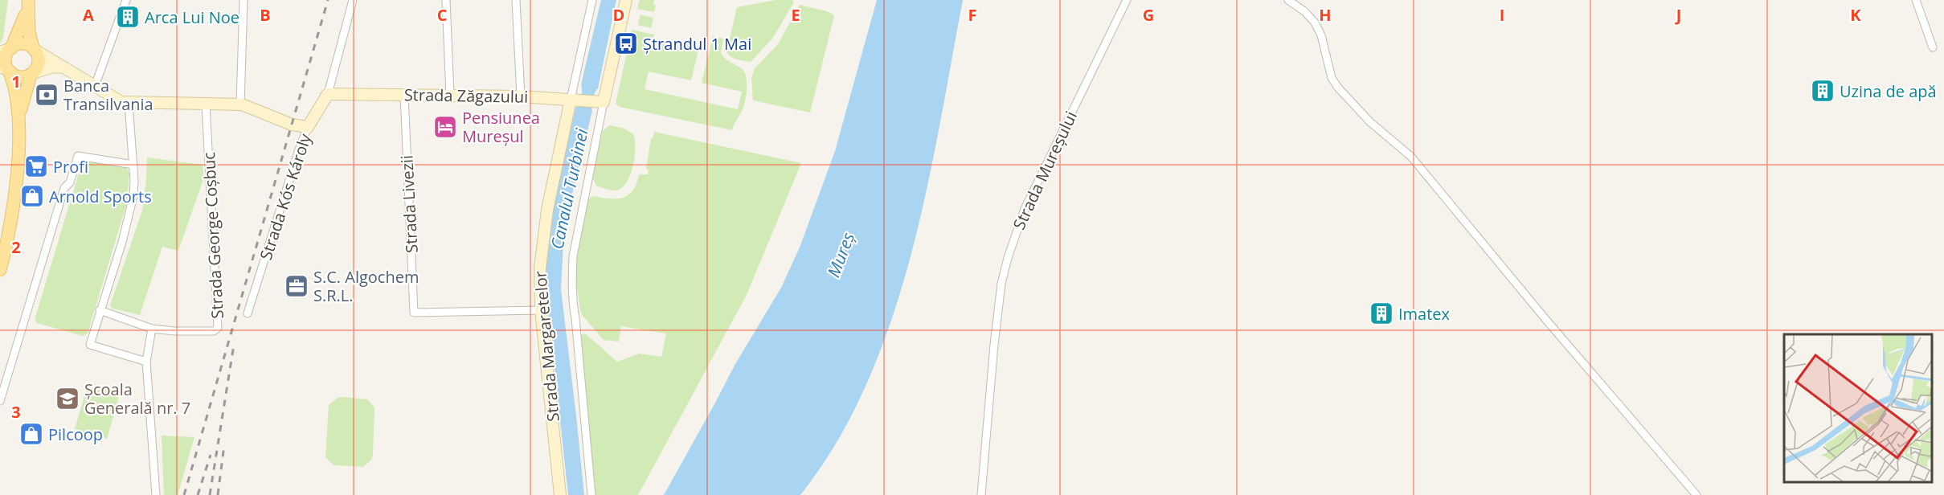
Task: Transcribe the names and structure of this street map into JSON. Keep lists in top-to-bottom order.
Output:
{
  "streets": {
    "street": [
      "Strada Zăgazului",
      "Strada Mureșului",
      "Strada Kós Károly",
      "Strada Livezii",
      "Strada George Coșbuc",
      "Strada Margaretelor"
    ]
  },
  "crossings": [
    ["Strada Zăgazului", "Strada Kós Károly"],
    ["Strada Zăgazului", "Strada Livezii"],
    ["Strada Zăgazului", "Strada Margaretelor"],
    ["Strada Livezii", "Strada Margaretelor"]
  ],
  "water": ["Canalul Turbinei", "Mureș"],
  "places": {
    "building": ["Arca Lui Noe", "Uzina de apă", "Imatex"],
    "bus stop": ["Ștrandul 1 Mai"],
    "bank": ["Banca Transilvania"],
    "hotel": ["Pensiunea Mureșul"],
    "supermarket": ["Profi"],
    "shop": ["Arnold Sports", "Pilcoop"],
    "office": ["S.C. Algochem S.R.L."],
    "school or university": ["Școala Generală nr. 7"]
  },
  "grid": {
    "columns": [
      "A",
      "B",
      "C",
      "D",
      "E",
      "F",
      "G",
      "H",
      "I",
      "J",
      "K"
    ],
    "rows": ["1", "2", "3"]
  }
}
